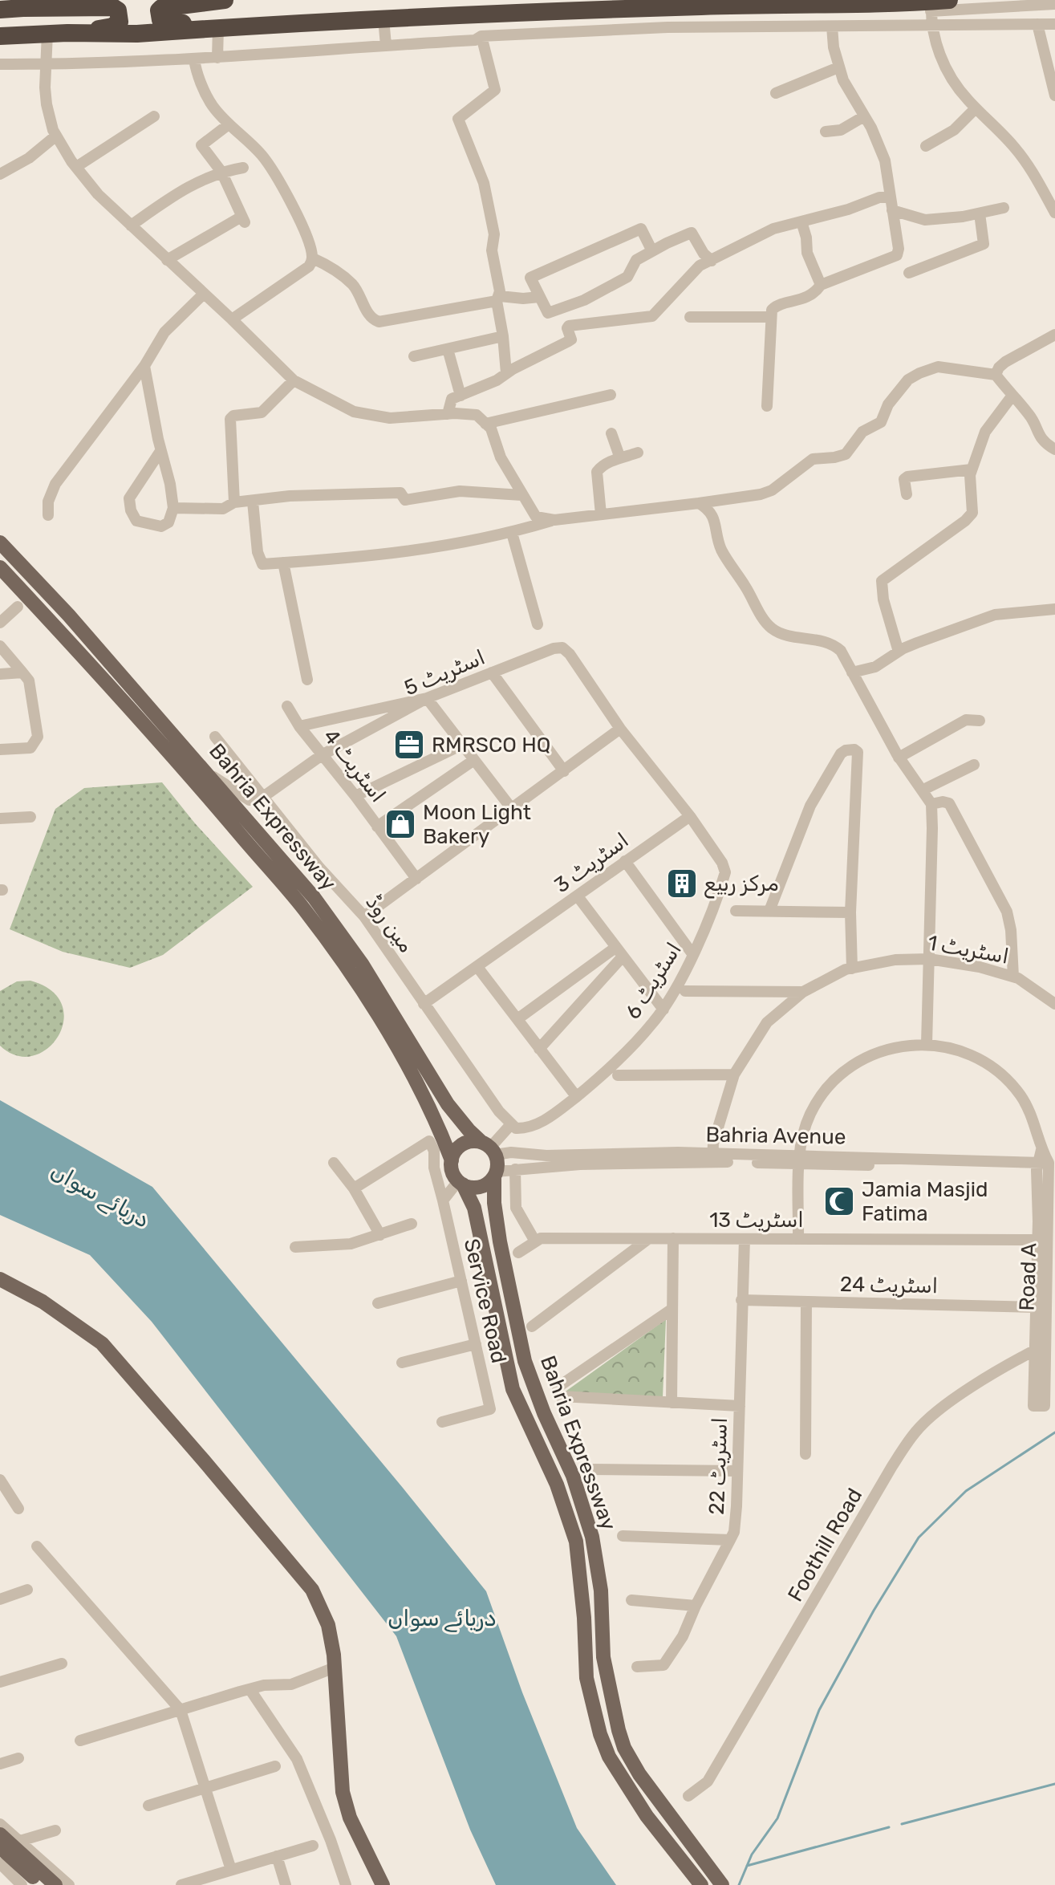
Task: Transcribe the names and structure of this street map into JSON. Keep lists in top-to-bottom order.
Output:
{
  "streets": {
    "main road": ["Bahria Expressway"],
    "street": [
      "اسٹریٹ 5",
      "اسٹریٹ 4",
      "اسٹریٹ 3",
      "مین روڈ",
      "اسٹریٹ 1",
      "اسٹریٹ 6",
      "Bahria Avenue",
      "اسٹریٹ 13",
      "Road A",
      "اسٹریٹ 24",
      "Service Road",
      "اسٹریٹ 22",
      "Foothill Road"
    ]
  },
  "crossings": [
    ["اسٹریٹ 5", "اسٹریٹ 4"],
    ["اسٹریٹ 5", "مین روڈ"],
    ["Bahria Expressway", "Bahria Avenue"],
    ["اسٹریٹ 3", "مین روڈ"],
    ["اسٹریٹ 3", "اسٹریٹ 6"],
    ["مین روڈ", "اسٹریٹ 6"],
    ["اسٹریٹ 1", "Bahria Avenue"],
    ["Bahria Avenue", "Road A"],
    ["اسٹریٹ 13", "Road A"],
    ["اسٹریٹ 13", "اسٹریٹ 22"],
    ["Road A", "اسٹریٹ 24"],
    ["Road A", "Foothill Road"],
    ["اسٹریٹ 24", "اسٹریٹ 22"]
  ],
  "water": ["دریائے سواں"],
  "places": {
    "office": ["RMRSCO HQ"],
    "shop": ["Moon Light Bakery"],
    "building": ["مرکز ربیع"],
    "mosque": ["Jamia Masjid Fatima"]
  }
}
